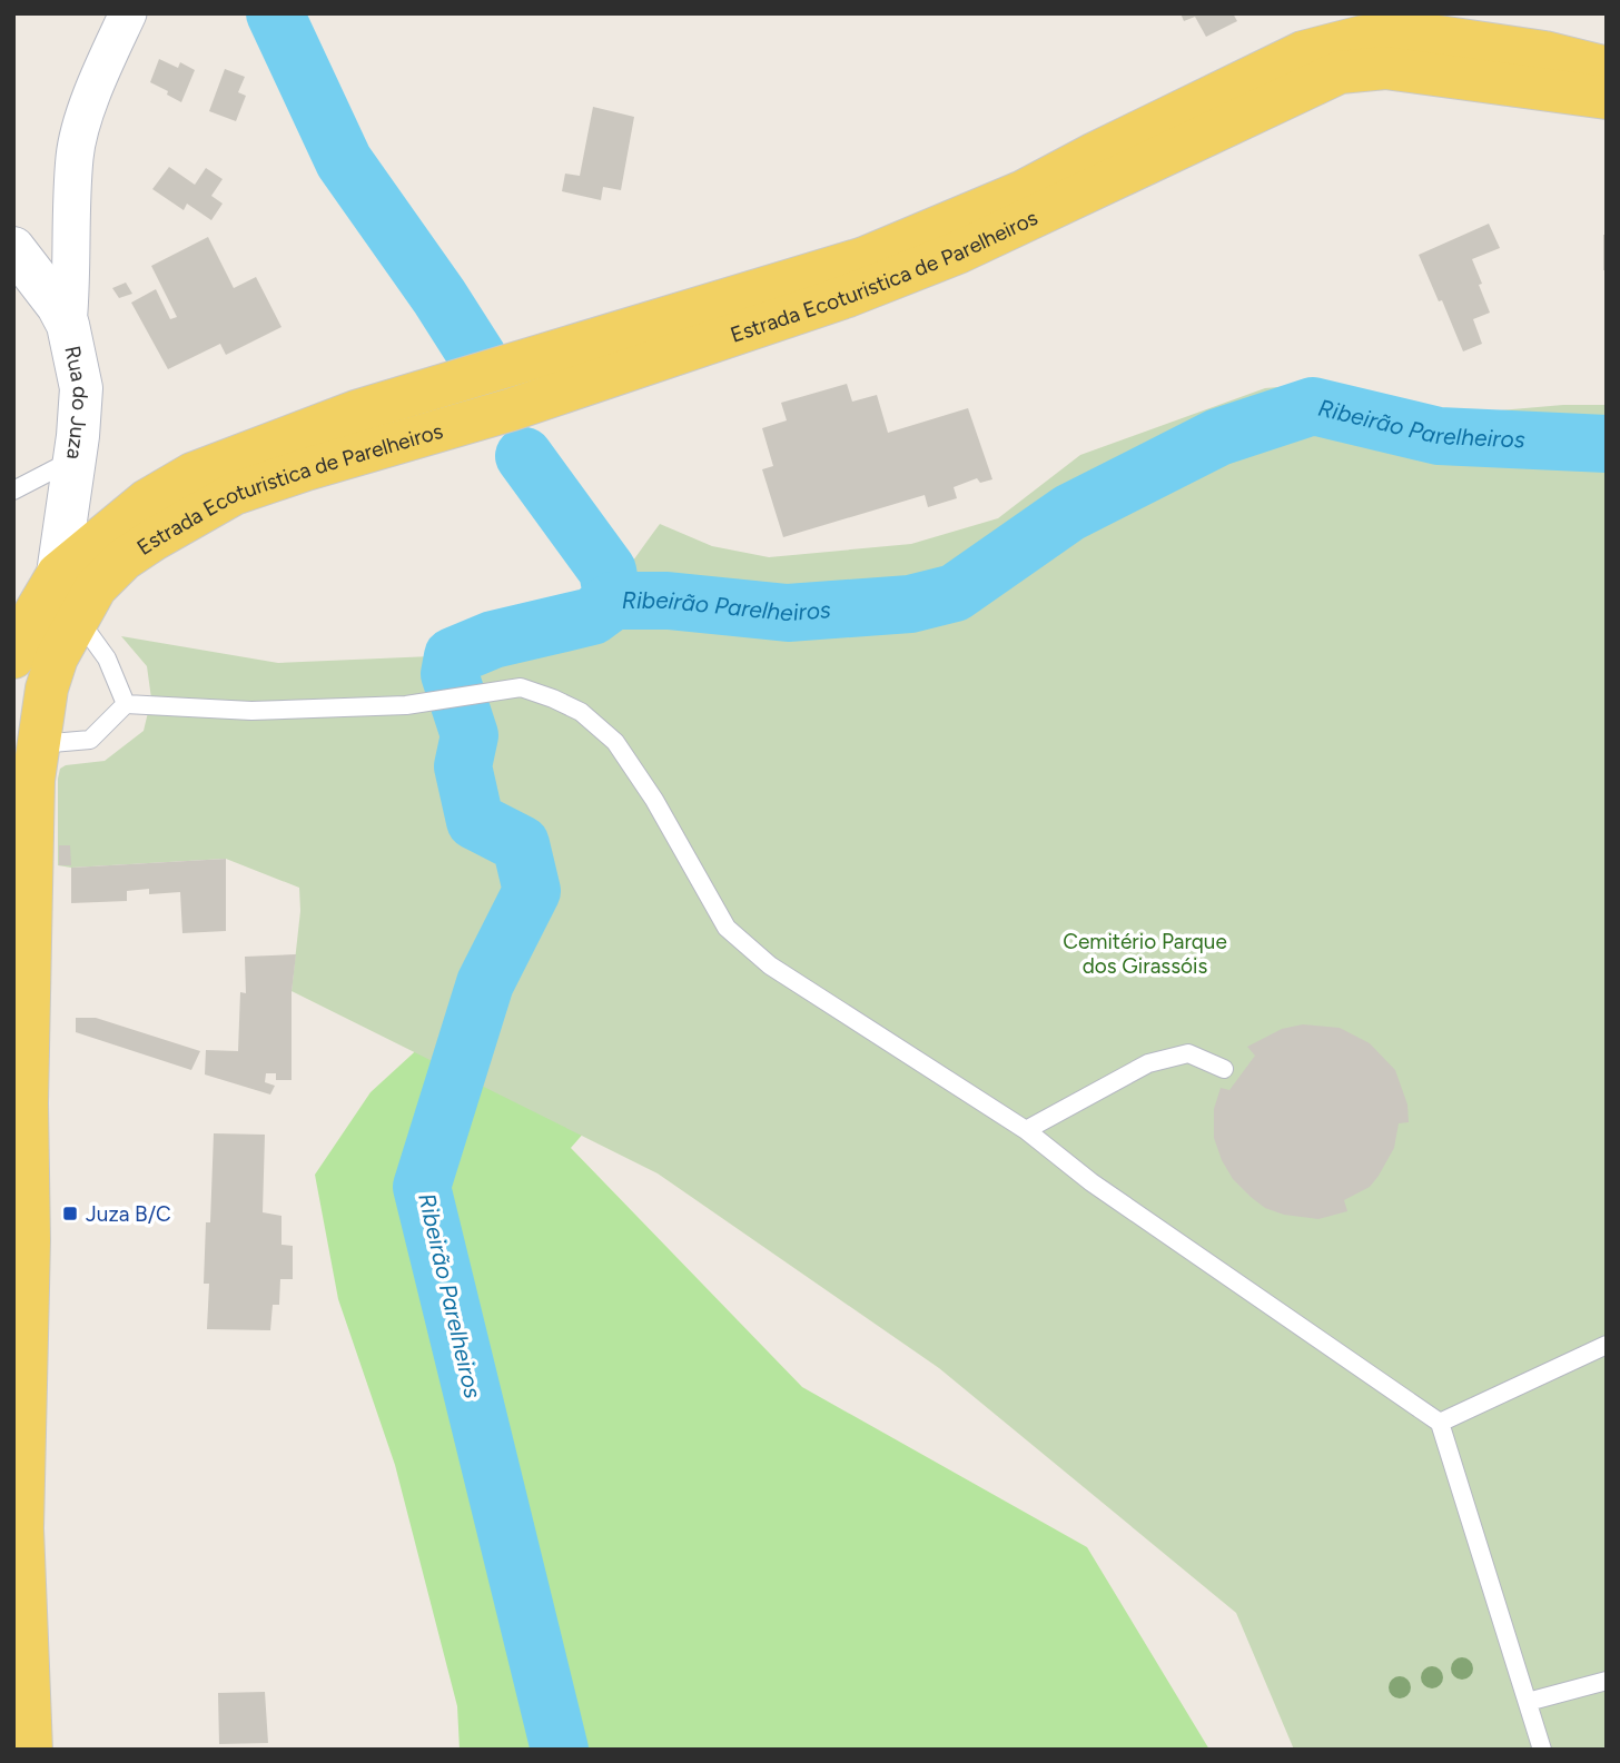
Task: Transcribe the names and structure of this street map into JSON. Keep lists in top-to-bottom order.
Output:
{
  "streets": {
    "main road": ["Estrada Ecoturistica de Parelheiros"],
    "street": ["Rua do Juza"]
  },
  "crossings": [
    ["Estrada Ecoturistica de Parelheiros", "Rua do Juza"]
  ],
  "water": ["Ribeirão Parelheiros"],
  "parks": ["Cemitério Parque dos Girassóis"],
  "places": {
    "transit": ["Juza B/C"]
  }
}
